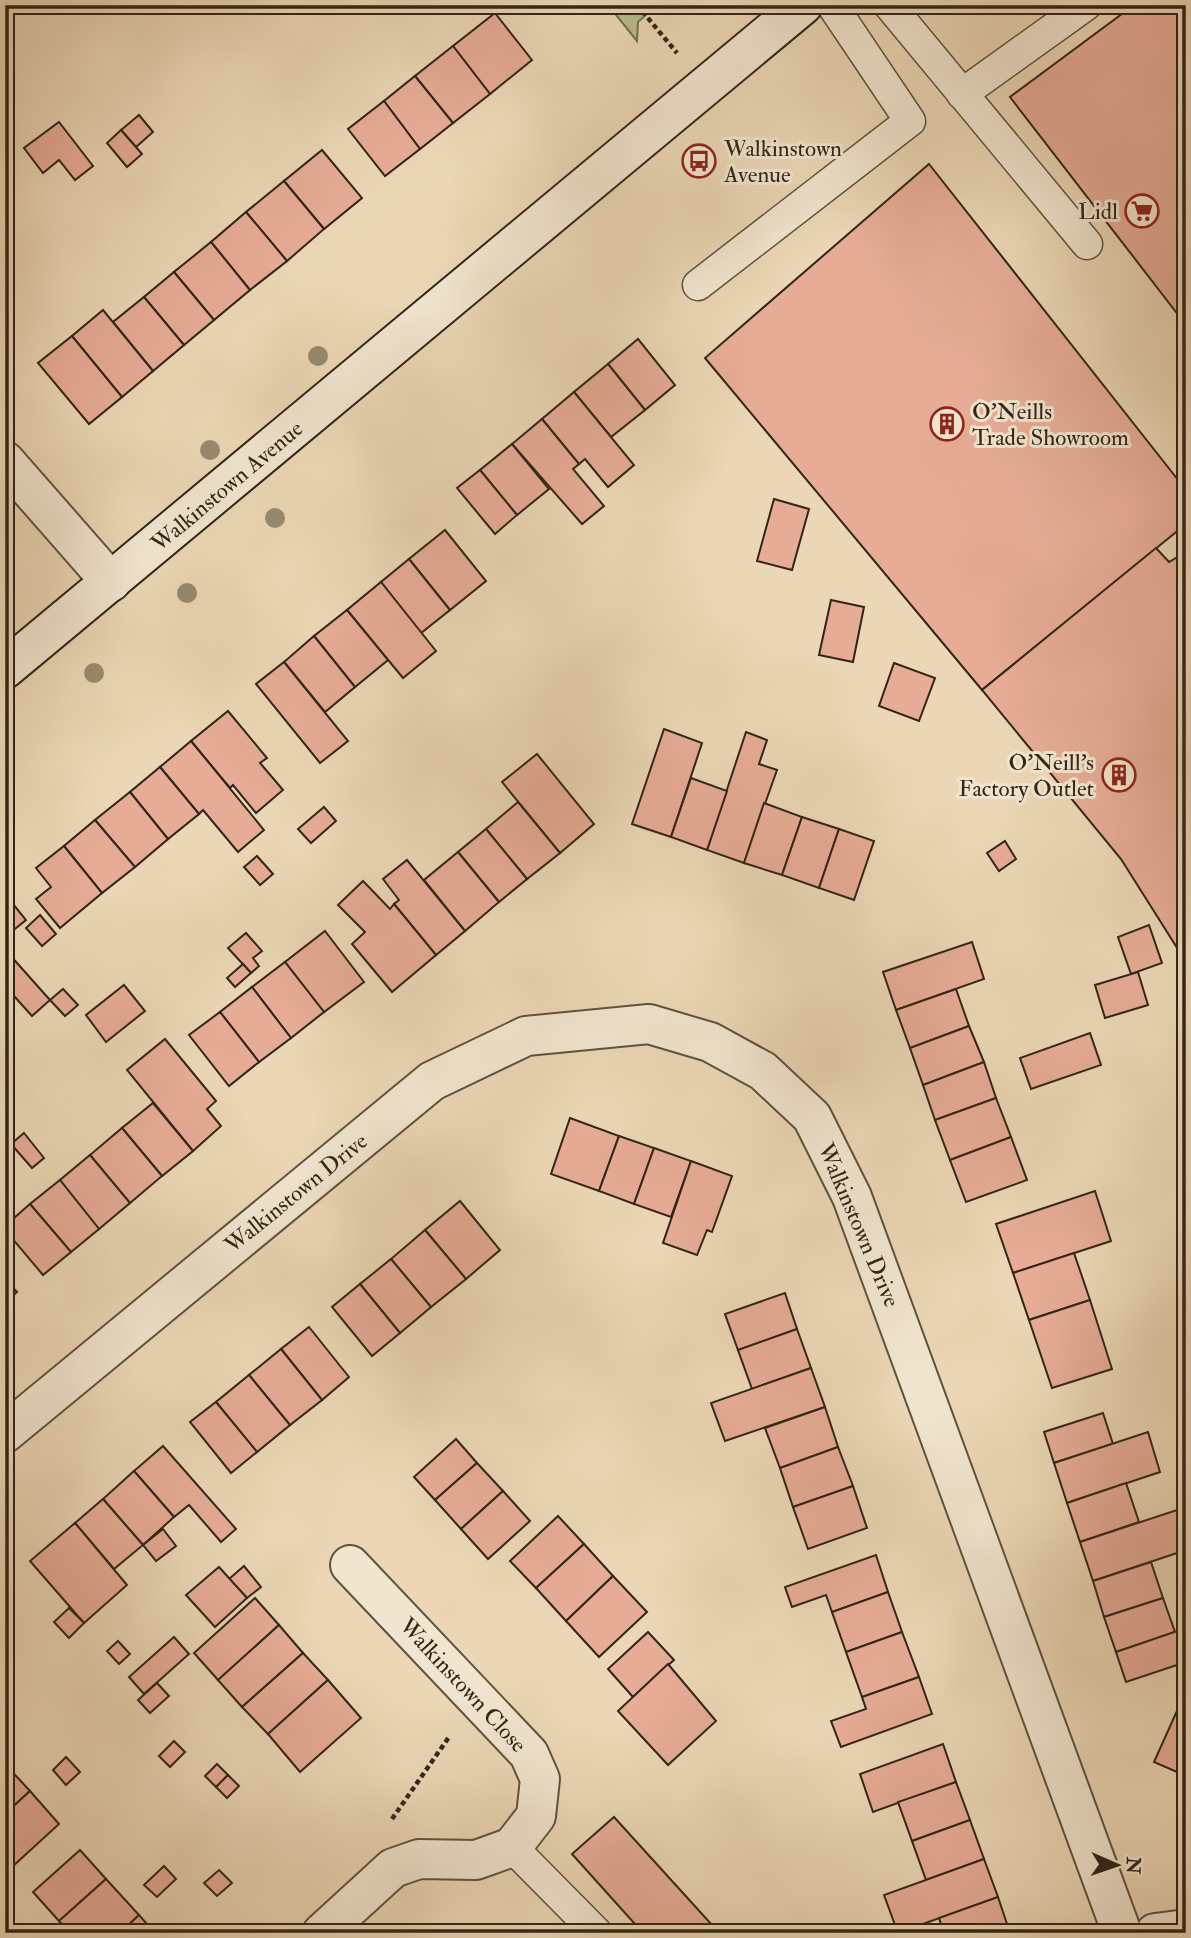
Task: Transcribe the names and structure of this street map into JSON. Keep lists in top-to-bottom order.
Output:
{
  "streets": {
    "street": ["Walkinstown Avenue", "Walkinstown Drive", "Walkinstown Close"]
  },
  "places": {
    "bus stop": ["Walkinstown Avenue"],
    "supermarket": ["Lidl"],
    "building": ["O'Neills Trade Showroom", "O'Neill's Factory Outlet"]
  },
  "north": "right"
}
